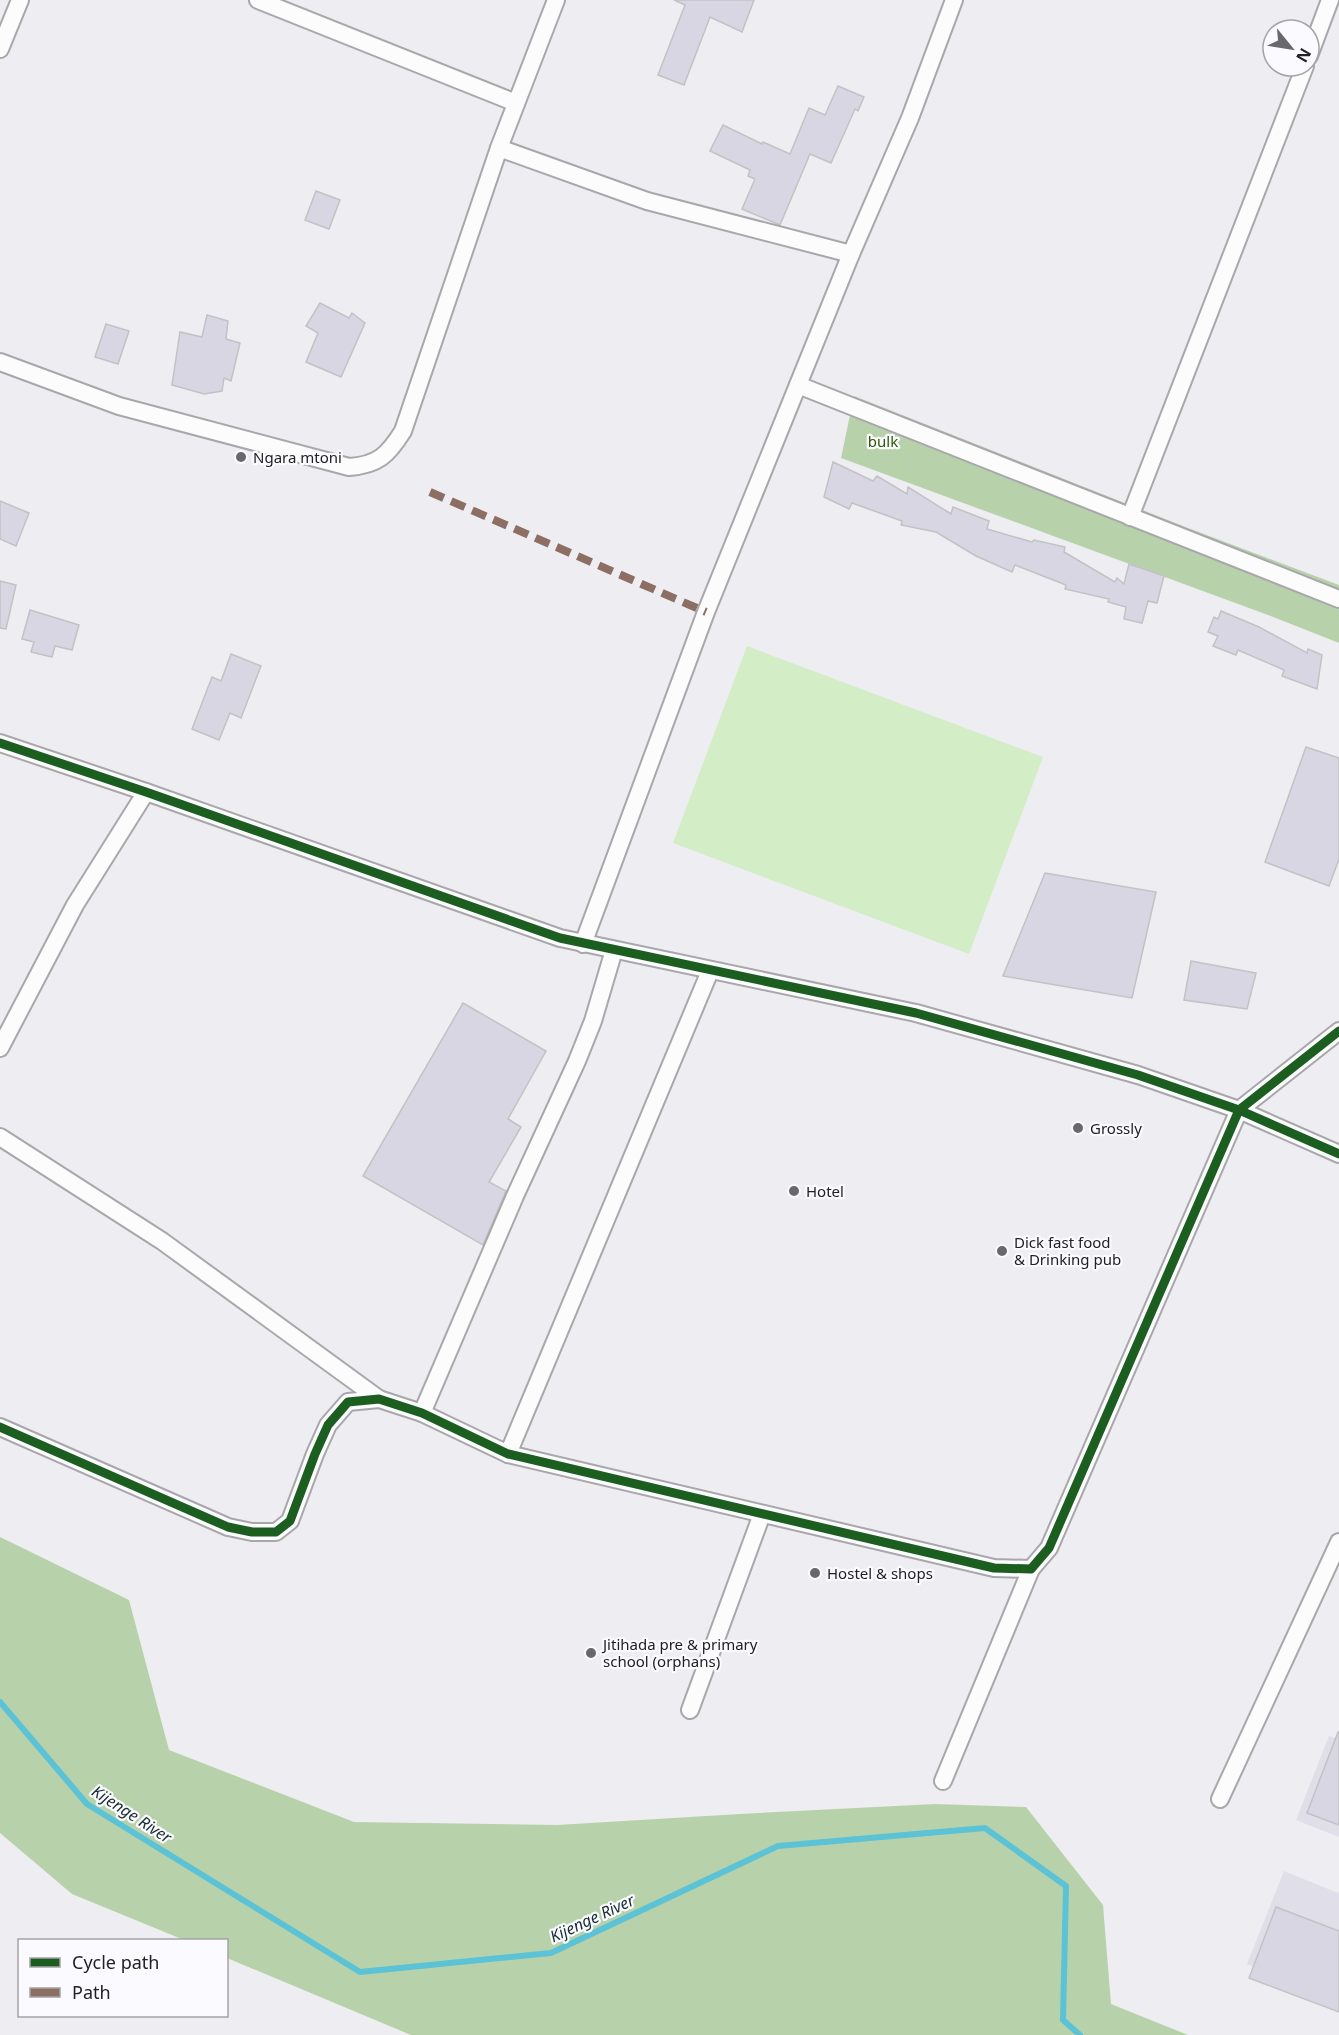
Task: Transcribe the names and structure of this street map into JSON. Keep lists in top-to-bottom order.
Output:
{
  "water": ["Kijenge River"],
  "parks": ["bulk"],
  "places": [
    "Ngara mtoni",
    "Grossly",
    "Hotel",
    "Dick fast food & Drinking pub",
    "Hostel & shops",
    "Jitihada pre & primary school (orphans)"
  ],
  "legend": ["Cycle path", "Path"],
  "north": "bottom right"
}
